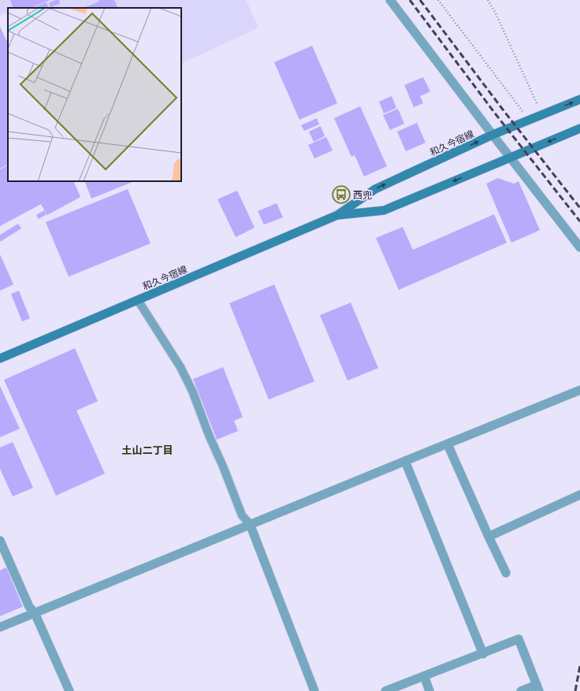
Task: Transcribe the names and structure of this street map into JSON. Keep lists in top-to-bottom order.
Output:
{
  "streets": {
    "main road": ["和久今宿線"]
  },
  "districts": ["土山二丁目"],
  "places": {
    "bus stop": ["西兜"]
  }
}
